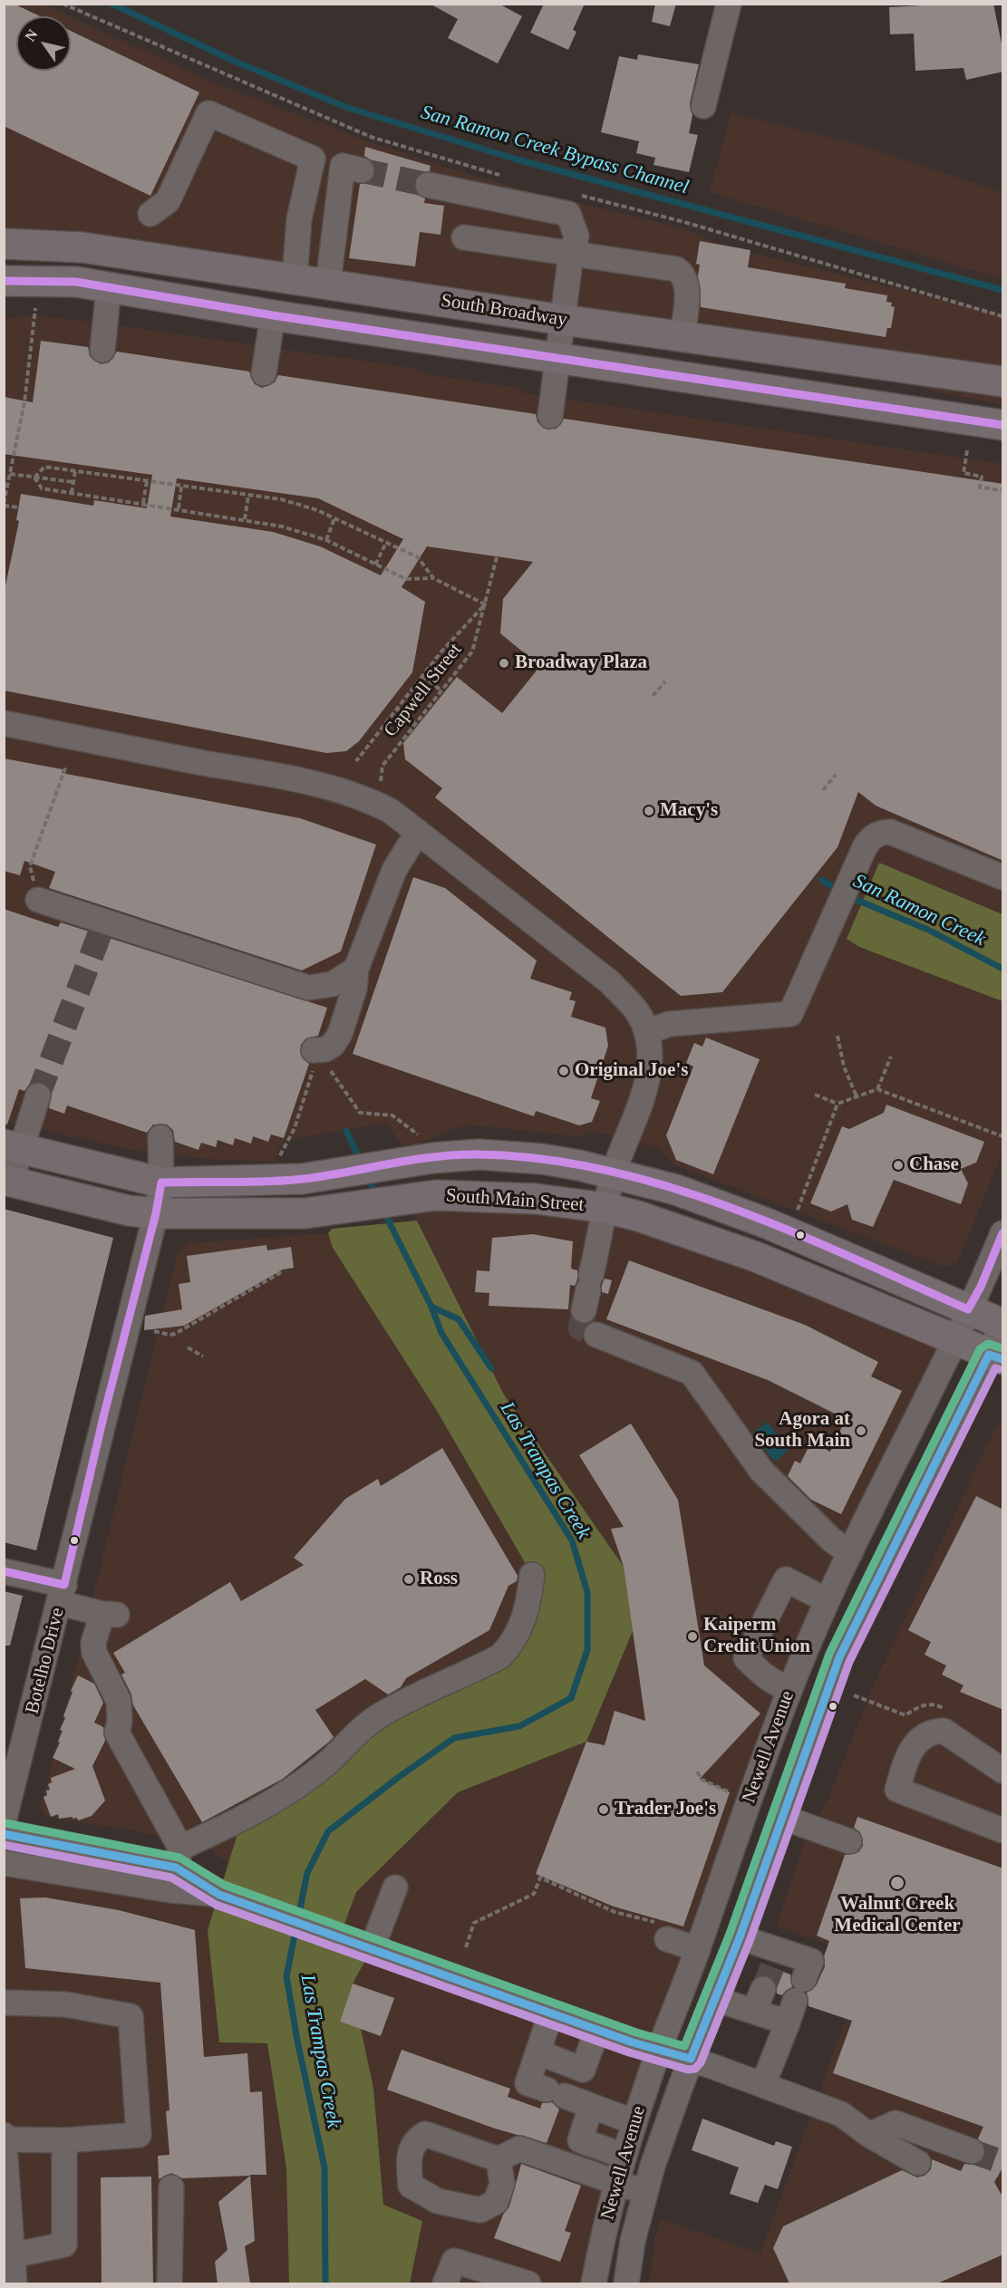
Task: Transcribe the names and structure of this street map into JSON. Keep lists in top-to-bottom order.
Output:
{
  "streets": {
    "main road": ["South Broadway", "South Main Street"],
    "street": ["Botelho Drive", "Newell Avenue"],
    "path": ["Capwell Street"]
  },
  "crossings": [
    ["South Main Street", "Botelho Drive"],
    ["South Main Street", "Newell Avenue"]
  ],
  "water": ["San Ramon Creek Bypass Channel", "San Ramon Creek", "Las Trampas Creek"],
  "places": [
    "Broadway Plaza",
    "Macy's",
    "Original Joe's",
    "Chase",
    "Agora at South Main",
    "Ross",
    "Kaiperm Credit Union",
    "Trader Joe's",
    "Walnut Creek Medical Center"
  ],
  "north": "top left"
}
